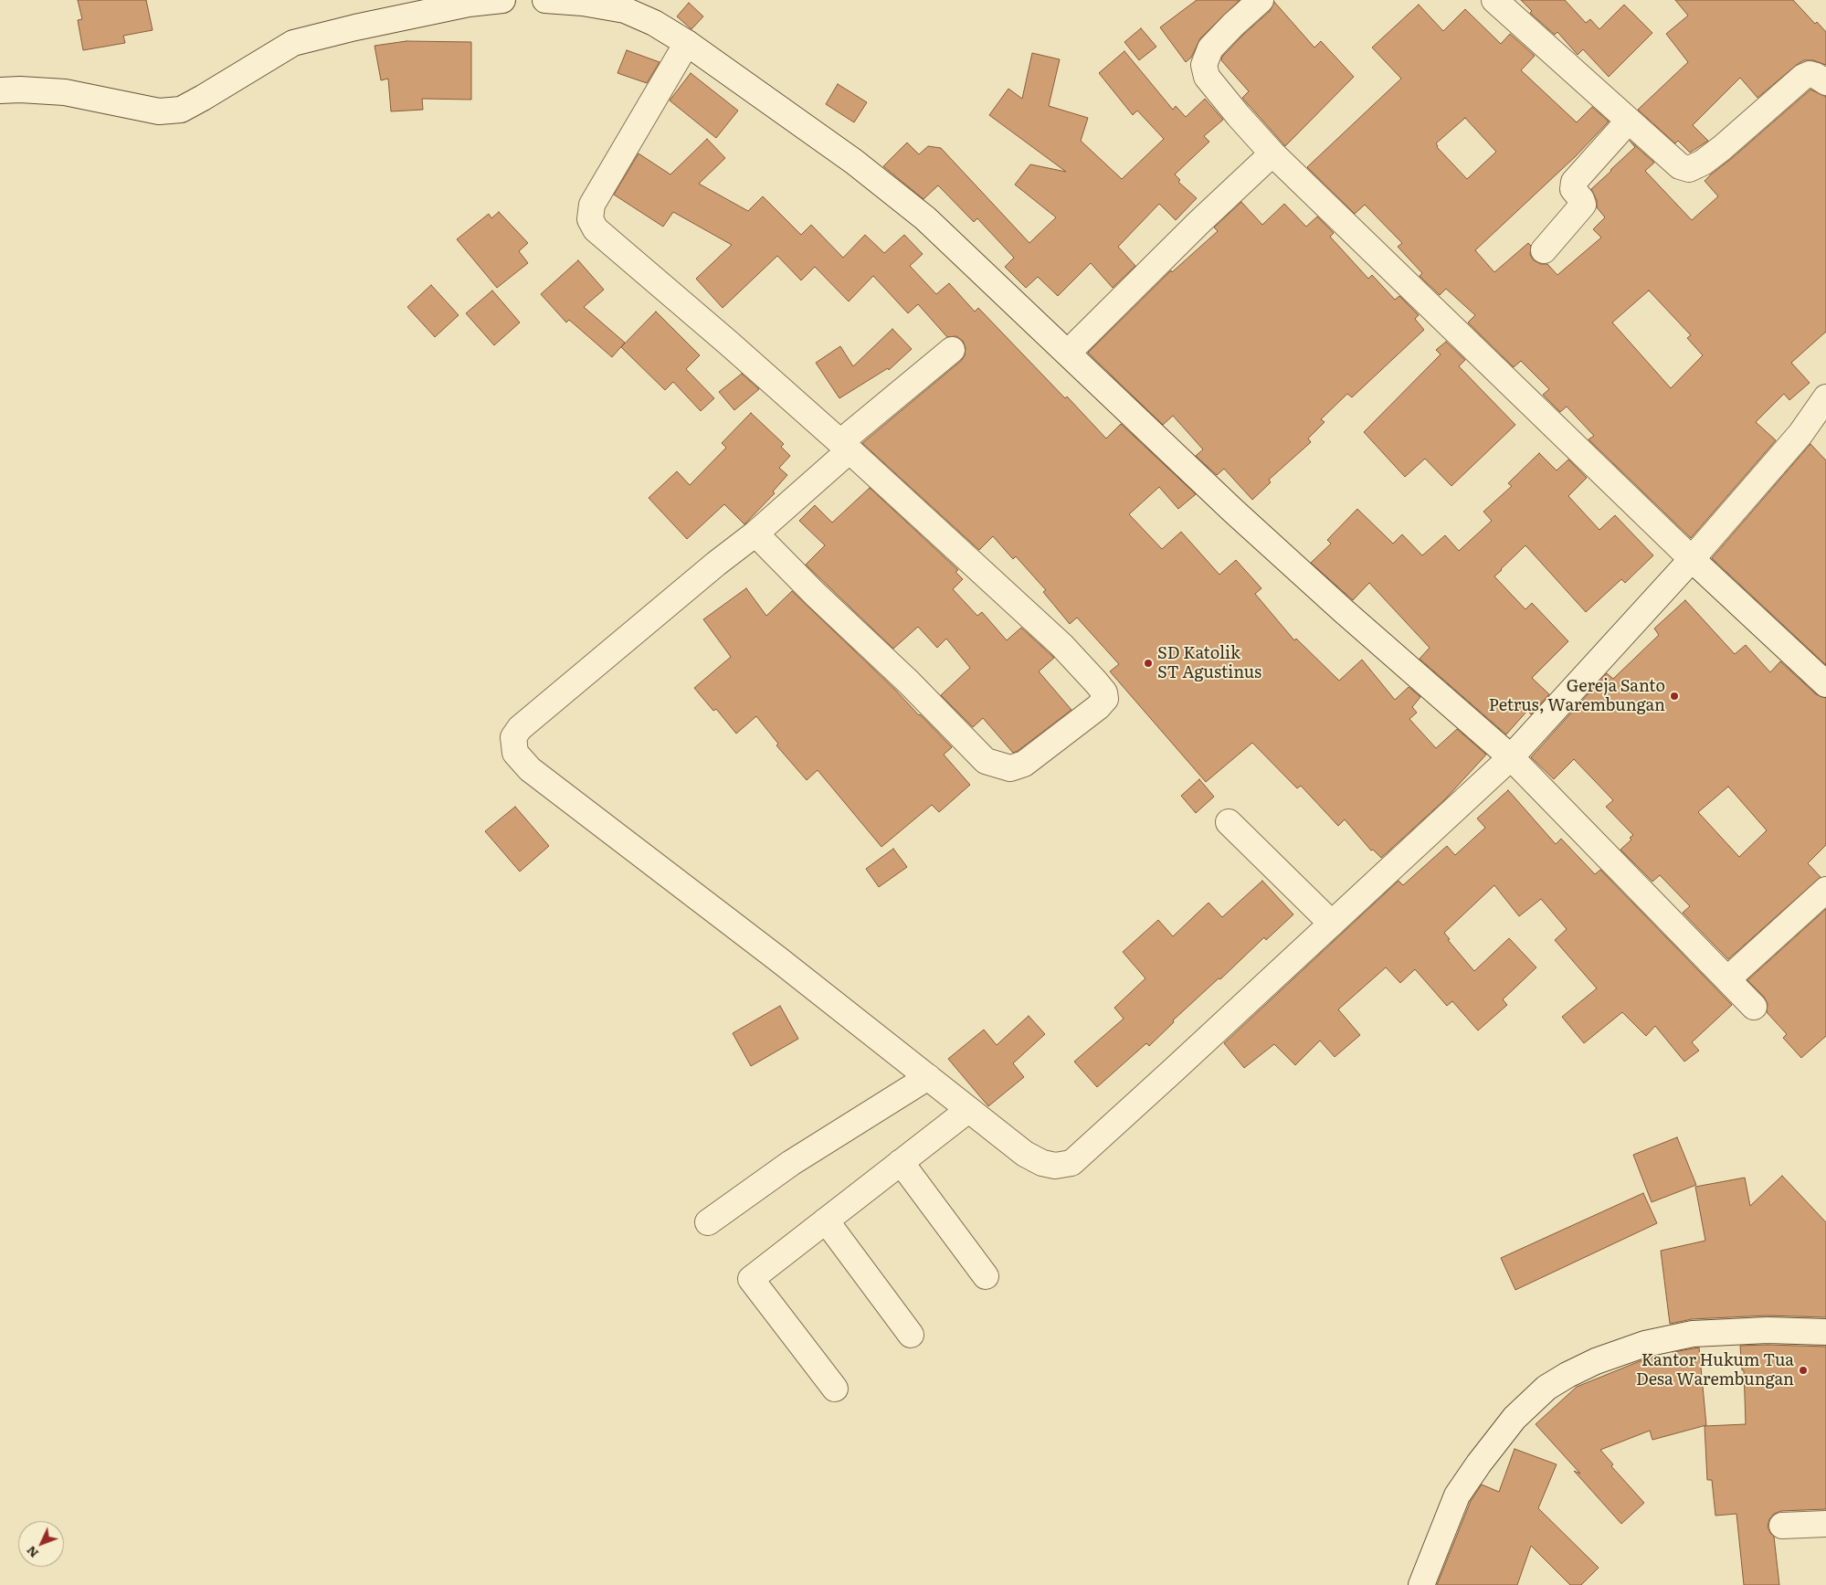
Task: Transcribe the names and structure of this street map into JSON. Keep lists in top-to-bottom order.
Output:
{
  "places": ["SD Katolik ST Agustinus", "Gereja Santo Petrus, Warembungan", "Kantor Hukum Tua Desa Warembungan"],
  "north": "bottom left"
}
